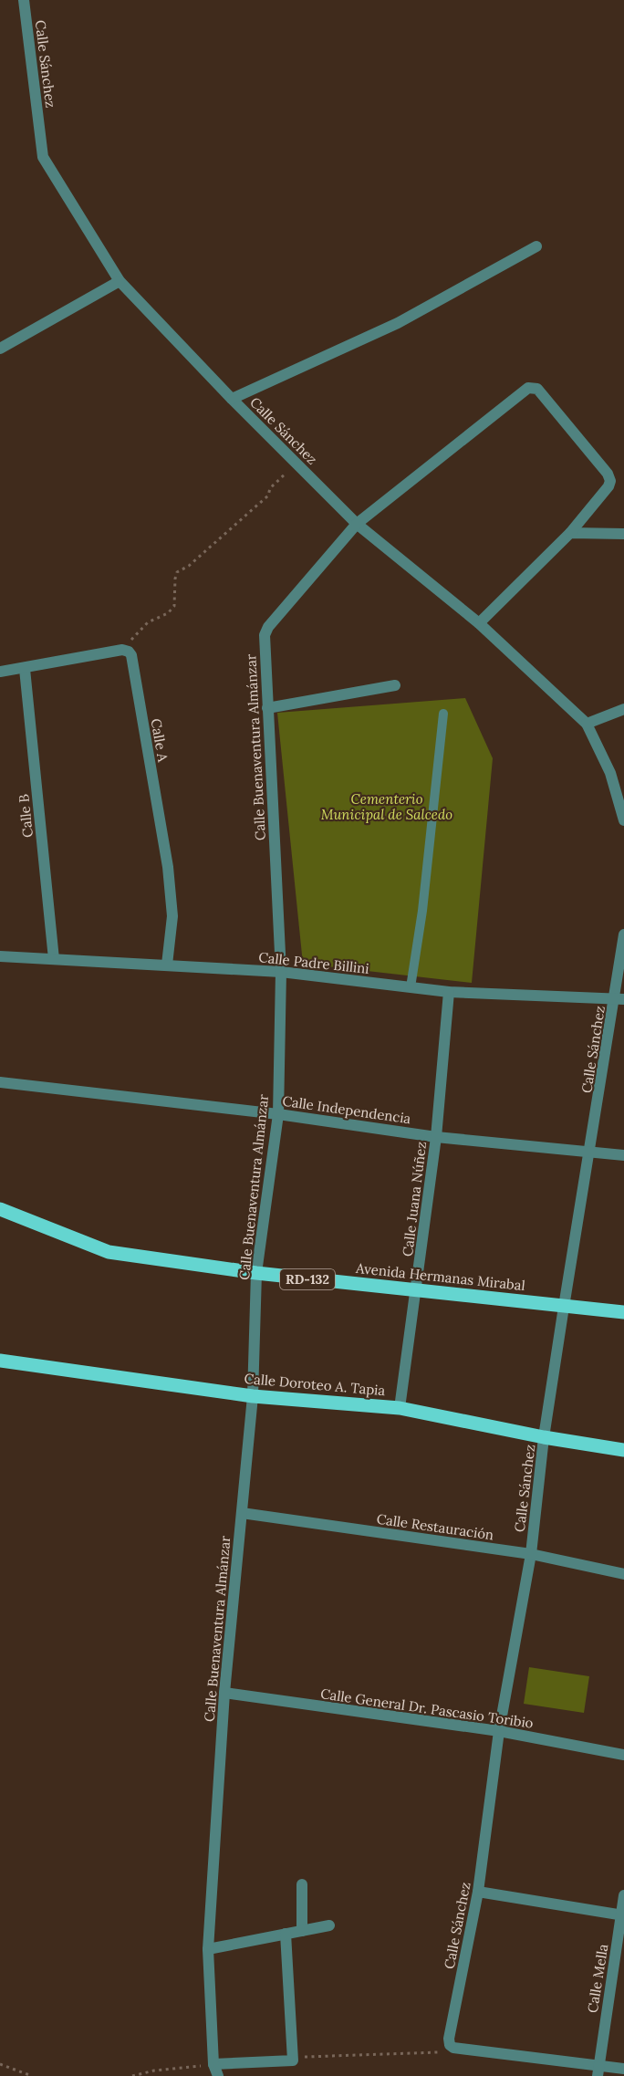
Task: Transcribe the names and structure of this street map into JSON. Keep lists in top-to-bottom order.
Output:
{
  "streets": {
    "main road": ["Avenida Hermanas Mirabal", "RD-132", "Calle Doroteo A. Tapia"],
    "street": [
      "Calle Sánchez",
      "Calle A",
      "Calle Buenaventura Almánzar",
      "Calle B",
      "Calle Padre Billini",
      "Calle Independencia",
      "Calle Juana Núñez",
      "Calle Restauración",
      "Calle General Dr. Pascasio Toribio",
      "Calle Mella"
    ]
  },
  "crossings": [
    ["Calle Sánchez", "Calle Buenaventura Almánzar"],
    ["Calle Sánchez", "Calle Padre Billini"],
    ["Calle Sánchez", "Calle Independencia"],
    ["Calle Sánchez", "Avenida Hermanas Mirabal"],
    ["Calle Sánchez", "Calle Doroteo A. Tapia"],
    ["Calle Sánchez", "Calle Restauración"],
    ["Calle Sánchez", "Calle General Dr. Pascasio Toribio"],
    ["Calle A", "Calle Padre Billini"],
    ["Calle Buenaventura Almánzar", "Calle Padre Billini"],
    ["Calle Buenaventura Almánzar", "Calle Independencia"],
    ["Calle Buenaventura Almánzar", "Avenida Hermanas Mirabal"],
    ["Calle Buenaventura Almánzar", "Calle Doroteo A. Tapia"],
    ["Calle Buenaventura Almánzar", "Calle Restauración"],
    ["Calle Buenaventura Almánzar", "Calle General Dr. Pascasio Toribio"],
    ["Calle B", "Calle Padre Billini"],
    ["Calle Padre Billini", "Calle Juana Núñez"],
    ["Calle Independencia", "Calle Juana Núñez"],
    ["Calle Juana Núñez", "Avenida Hermanas Mirabal"],
    ["Calle Juana Núñez", "Calle Doroteo A. Tapia"]
  ],
  "parks": ["Cementerio Municipal de Salcedo"]
}
